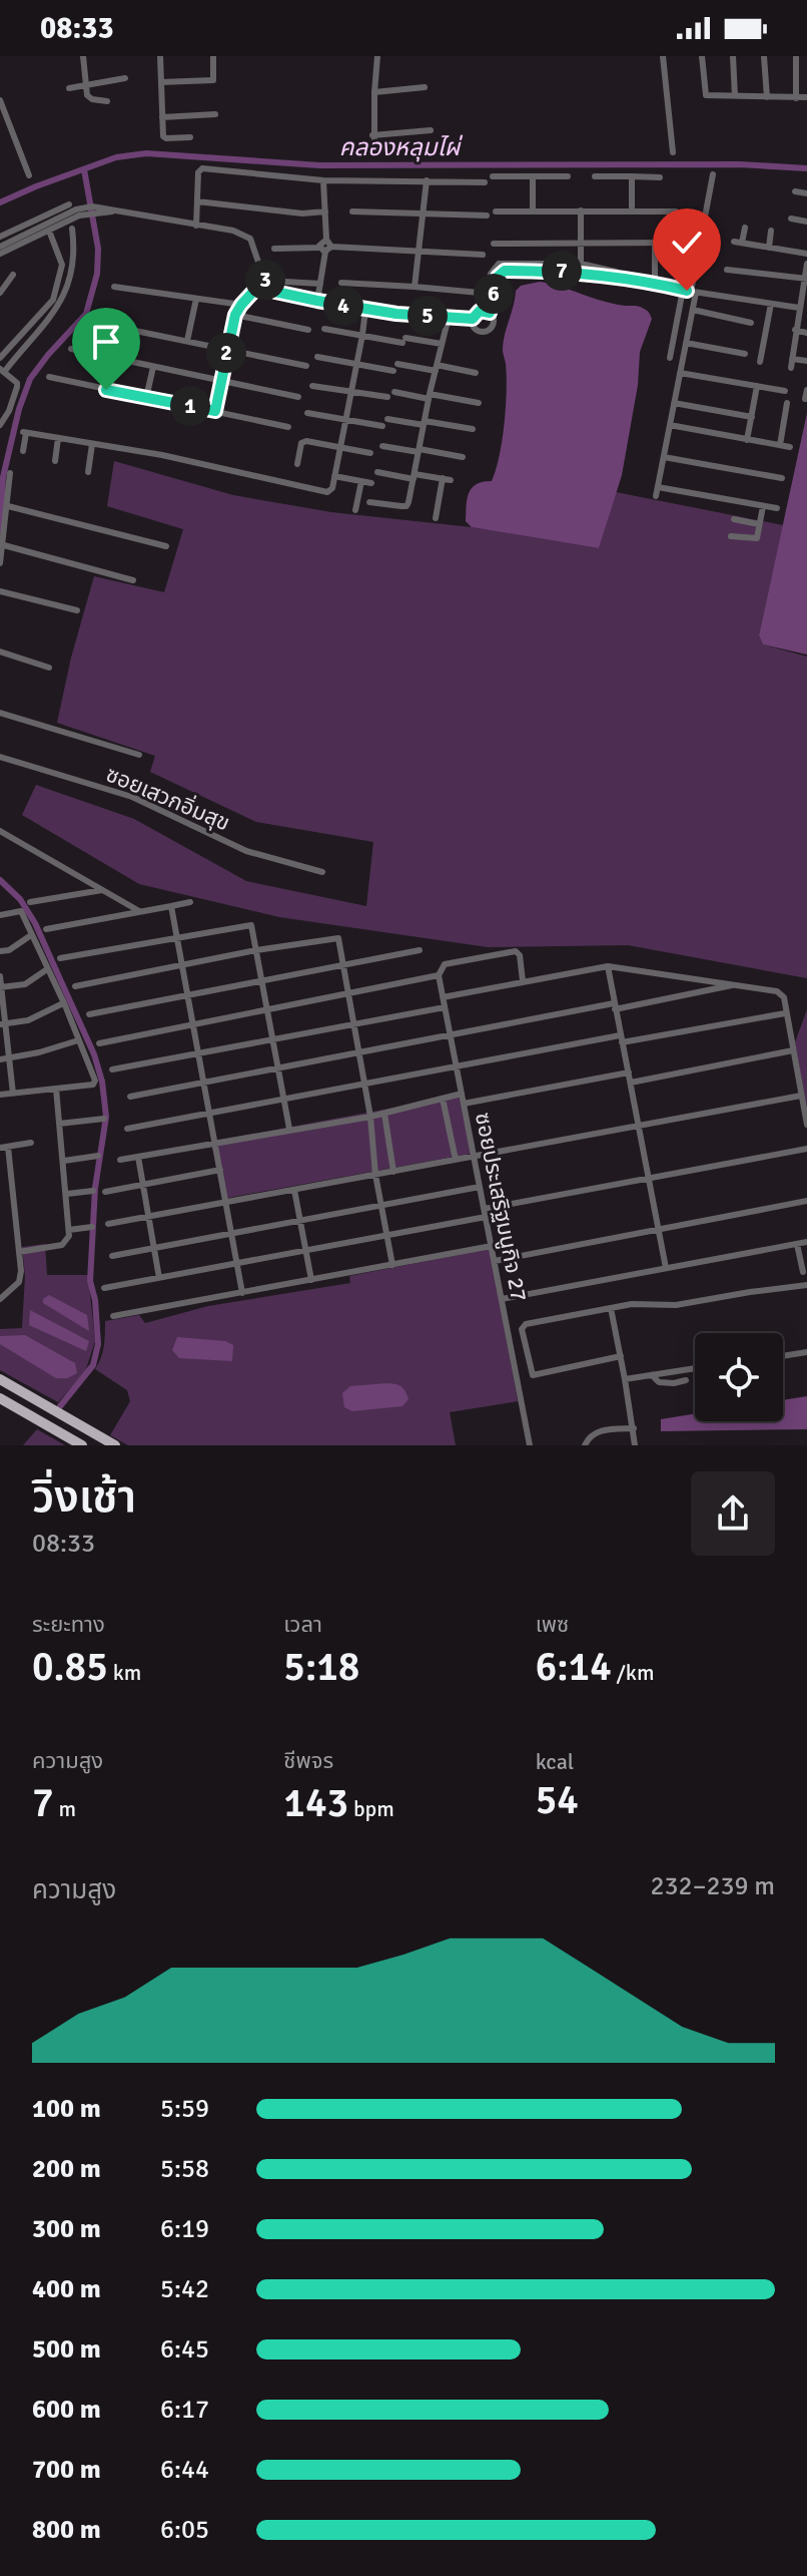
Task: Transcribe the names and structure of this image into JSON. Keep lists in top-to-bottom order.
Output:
{
  "streets": {
    "street": ["ซอยเสวกอิ่มสุข", "ซอยประเสริฐมนูกิจ 27"]
  },
  "water": ["คลองหลุมไผ่"],
  "page": {
    "status": "08:33",
    "pins": [
      "7",
      "3",
      "6",
      "4",
      "5",
      "2",
      "1"
    ],
    "heading": ["วิ่งเช้า", "08:33"],
    "stats": [
      ["ระยะทาง", "0.85 km"],
      ["เวลา", "5:18"],
      ["เพซ", "6:14 /km"],
      ["ความสูง", "7 m"],
      ["ชีพจร", "143 bpm"],
      ["kcal", "54"]
    ],
    "chart": ["ความสูง", "232–239 m"],
    "list": [
      {
        "name": "100 m",
        "note": "5:59"
      },
      {
        "name": "200 m",
        "note": "5:58"
      },
      {
        "name": "300 m",
        "note": "6:19"
      },
      {
        "name": "400 m",
        "note": "5:42"
      },
      {
        "name": "500 m",
        "note": "6:45"
      },
      {
        "name": "600 m",
        "note": "6:17"
      },
      {
        "name": "700 m",
        "note": "6:44"
      },
      {
        "name": "800 m",
        "note": "6:05"
      }
    ]
  }
}
